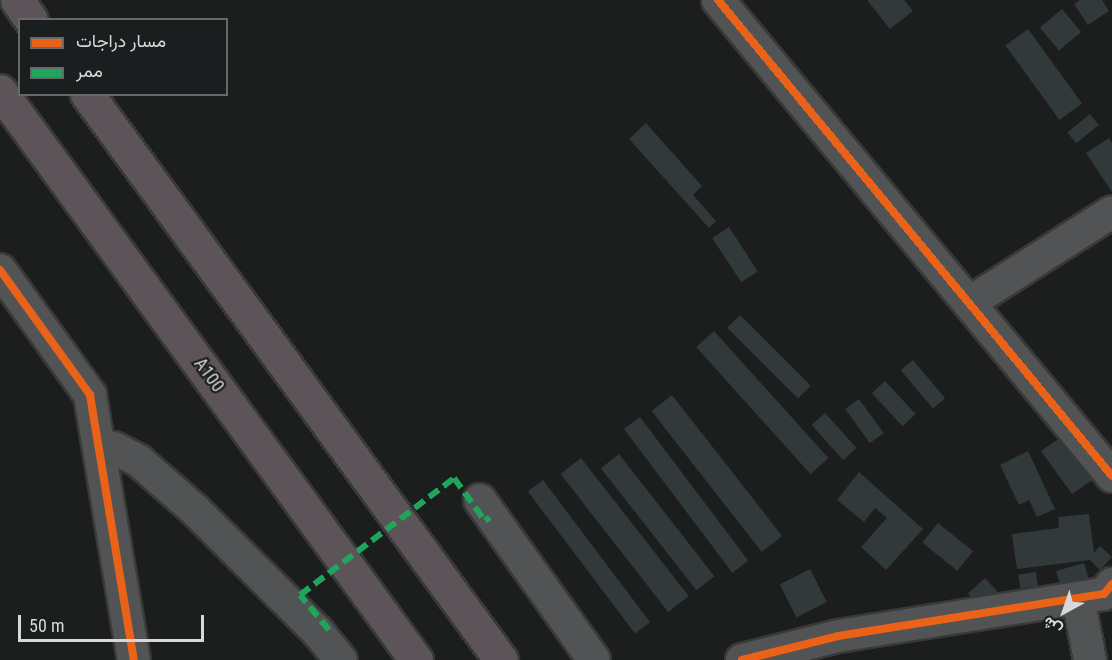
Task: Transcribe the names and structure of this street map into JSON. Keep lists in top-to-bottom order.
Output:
{
  "streets": {
    "highway": ["A100"]
  },
  "legend": ["مسار دراجات", "ممر"],
  "scale_bar": "50 m",
  "north": "bottom left"
}
